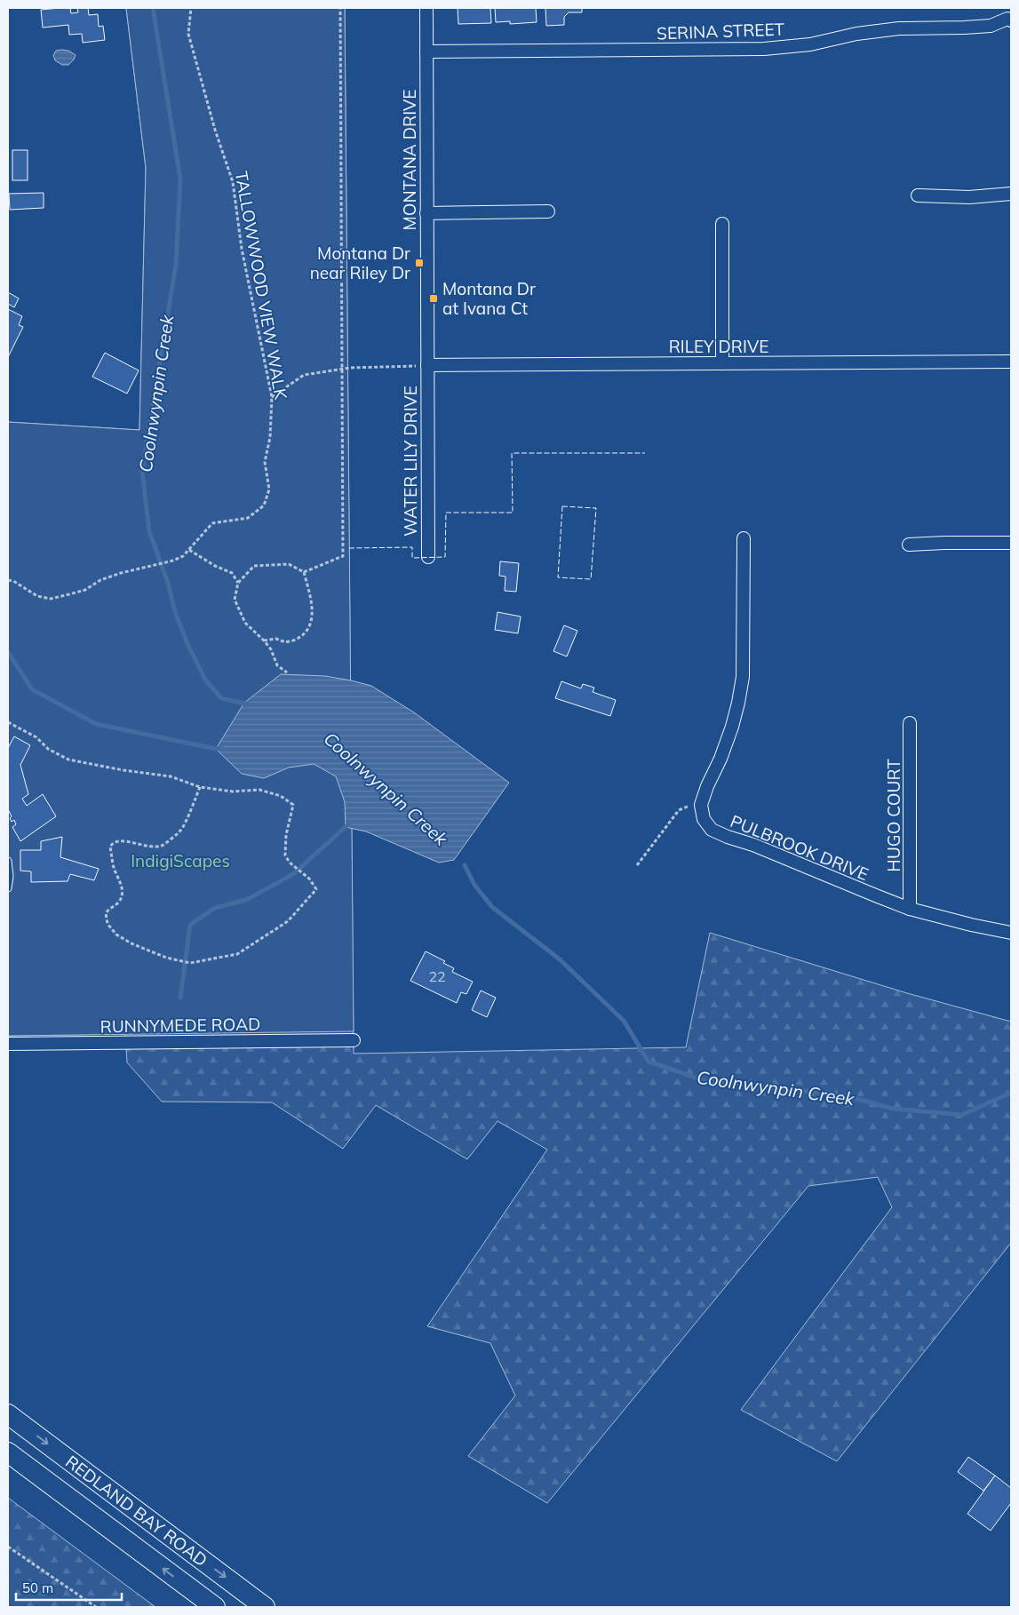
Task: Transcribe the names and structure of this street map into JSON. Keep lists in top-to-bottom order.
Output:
{
  "streets": {
    "main road": ["REDLAND BAY ROAD"],
    "street": [
      "SERINA STREET",
      "MONTANA DRIVE",
      "RILEY DRIVE",
      "WATER LILY DRIVE",
      "HUGO COURT",
      "PULBROOK DRIVE",
      "RUNNYMEDE ROAD"
    ],
    "path": ["TALLOWWOOD VIEW WALK"]
  },
  "crossings": [
    ["SERINA STREET", "MONTANA DRIVE"],
    ["MONTANA DRIVE", "RILEY DRIVE"],
    ["MONTANA DRIVE", "WATER LILY DRIVE"],
    ["RILEY DRIVE", "WATER LILY DRIVE"],
    ["HUGO COURT", "PULBROOK DRIVE"]
  ],
  "water": ["Coolnwynpin Creek"],
  "parks": ["IndigiScapes"],
  "places": {
    "transit": ["Montana Dr near Riley Dr", "Montana Dr at Ivana Ct"]
  },
  "house_numbers": ["22"],
  "scale_bar": "50 m"
}
